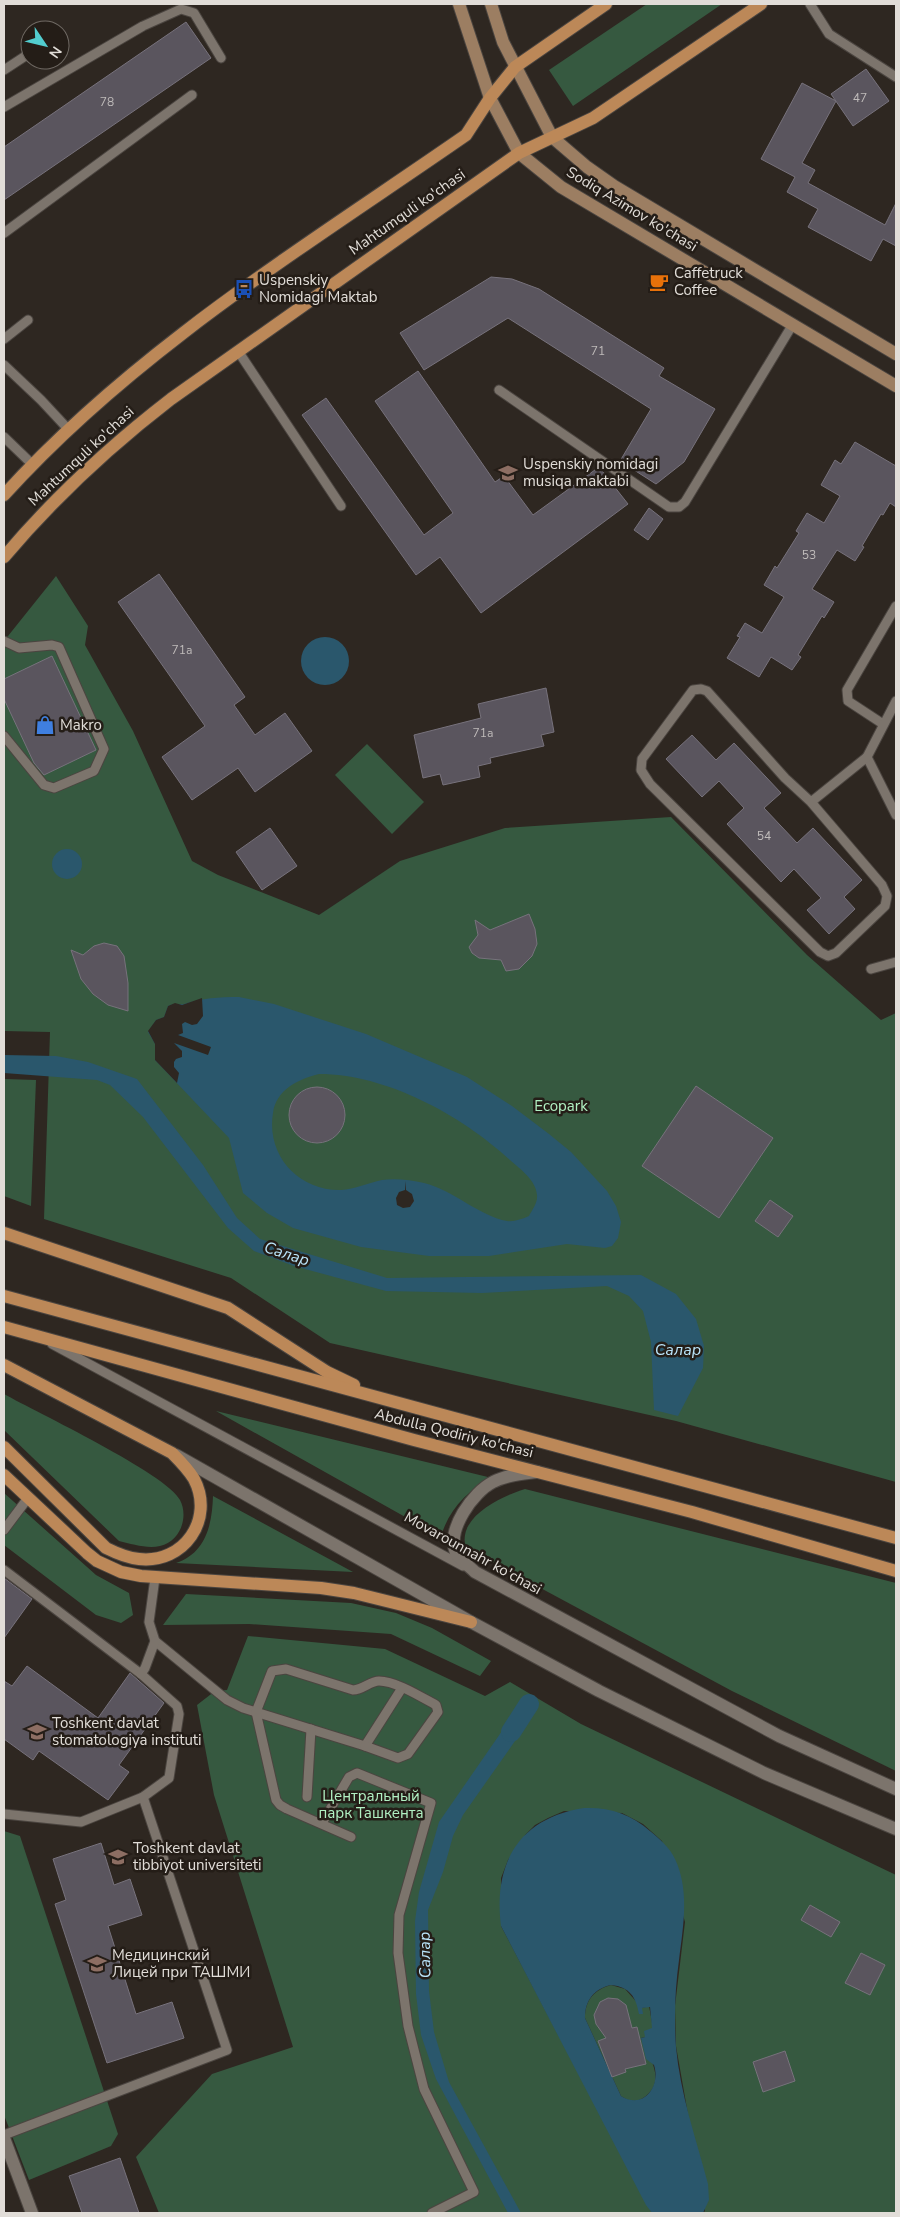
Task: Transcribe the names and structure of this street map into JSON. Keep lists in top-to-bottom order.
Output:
{
  "streets": {
    "main road": ["Sodiq Azimov ko'chasi", "Mahtumquli ko'chasi", "Abdulla Qodiriy ko'chasi"],
    "street": ["Movarounnahr ko'chasi"]
  },
  "crossings": [
    ["Sodiq Azimov ko'chasi", "Mahtumquli ko'chasi"],
    ["Abdulla Qodiriy ko'chasi", "Movarounnahr ko'chasi"]
  ],
  "water": ["Салар"],
  "parks": ["Ecopark", "Центральный парк Ташкента"],
  "places": {
    "cafe": ["Caffetruck Coffee"],
    "bus stop": ["Uspenskiy Nomidagi Maktab"],
    "school or university": [
      "Uspenskiy nomidagi musiqa maktabi",
      "Toshkent davlat stomatologiya instituti",
      "Toshkent davlat tibbiyot universiteti",
      "Медицинский Лицей при ТАШМИ"
    ],
    "shop": ["Makro"]
  },
  "house_numbers": [
    "47",
    "78",
    "71",
    "53",
    "71а",
    "71а",
    "54"
  ],
  "north": "bottom right"
}
